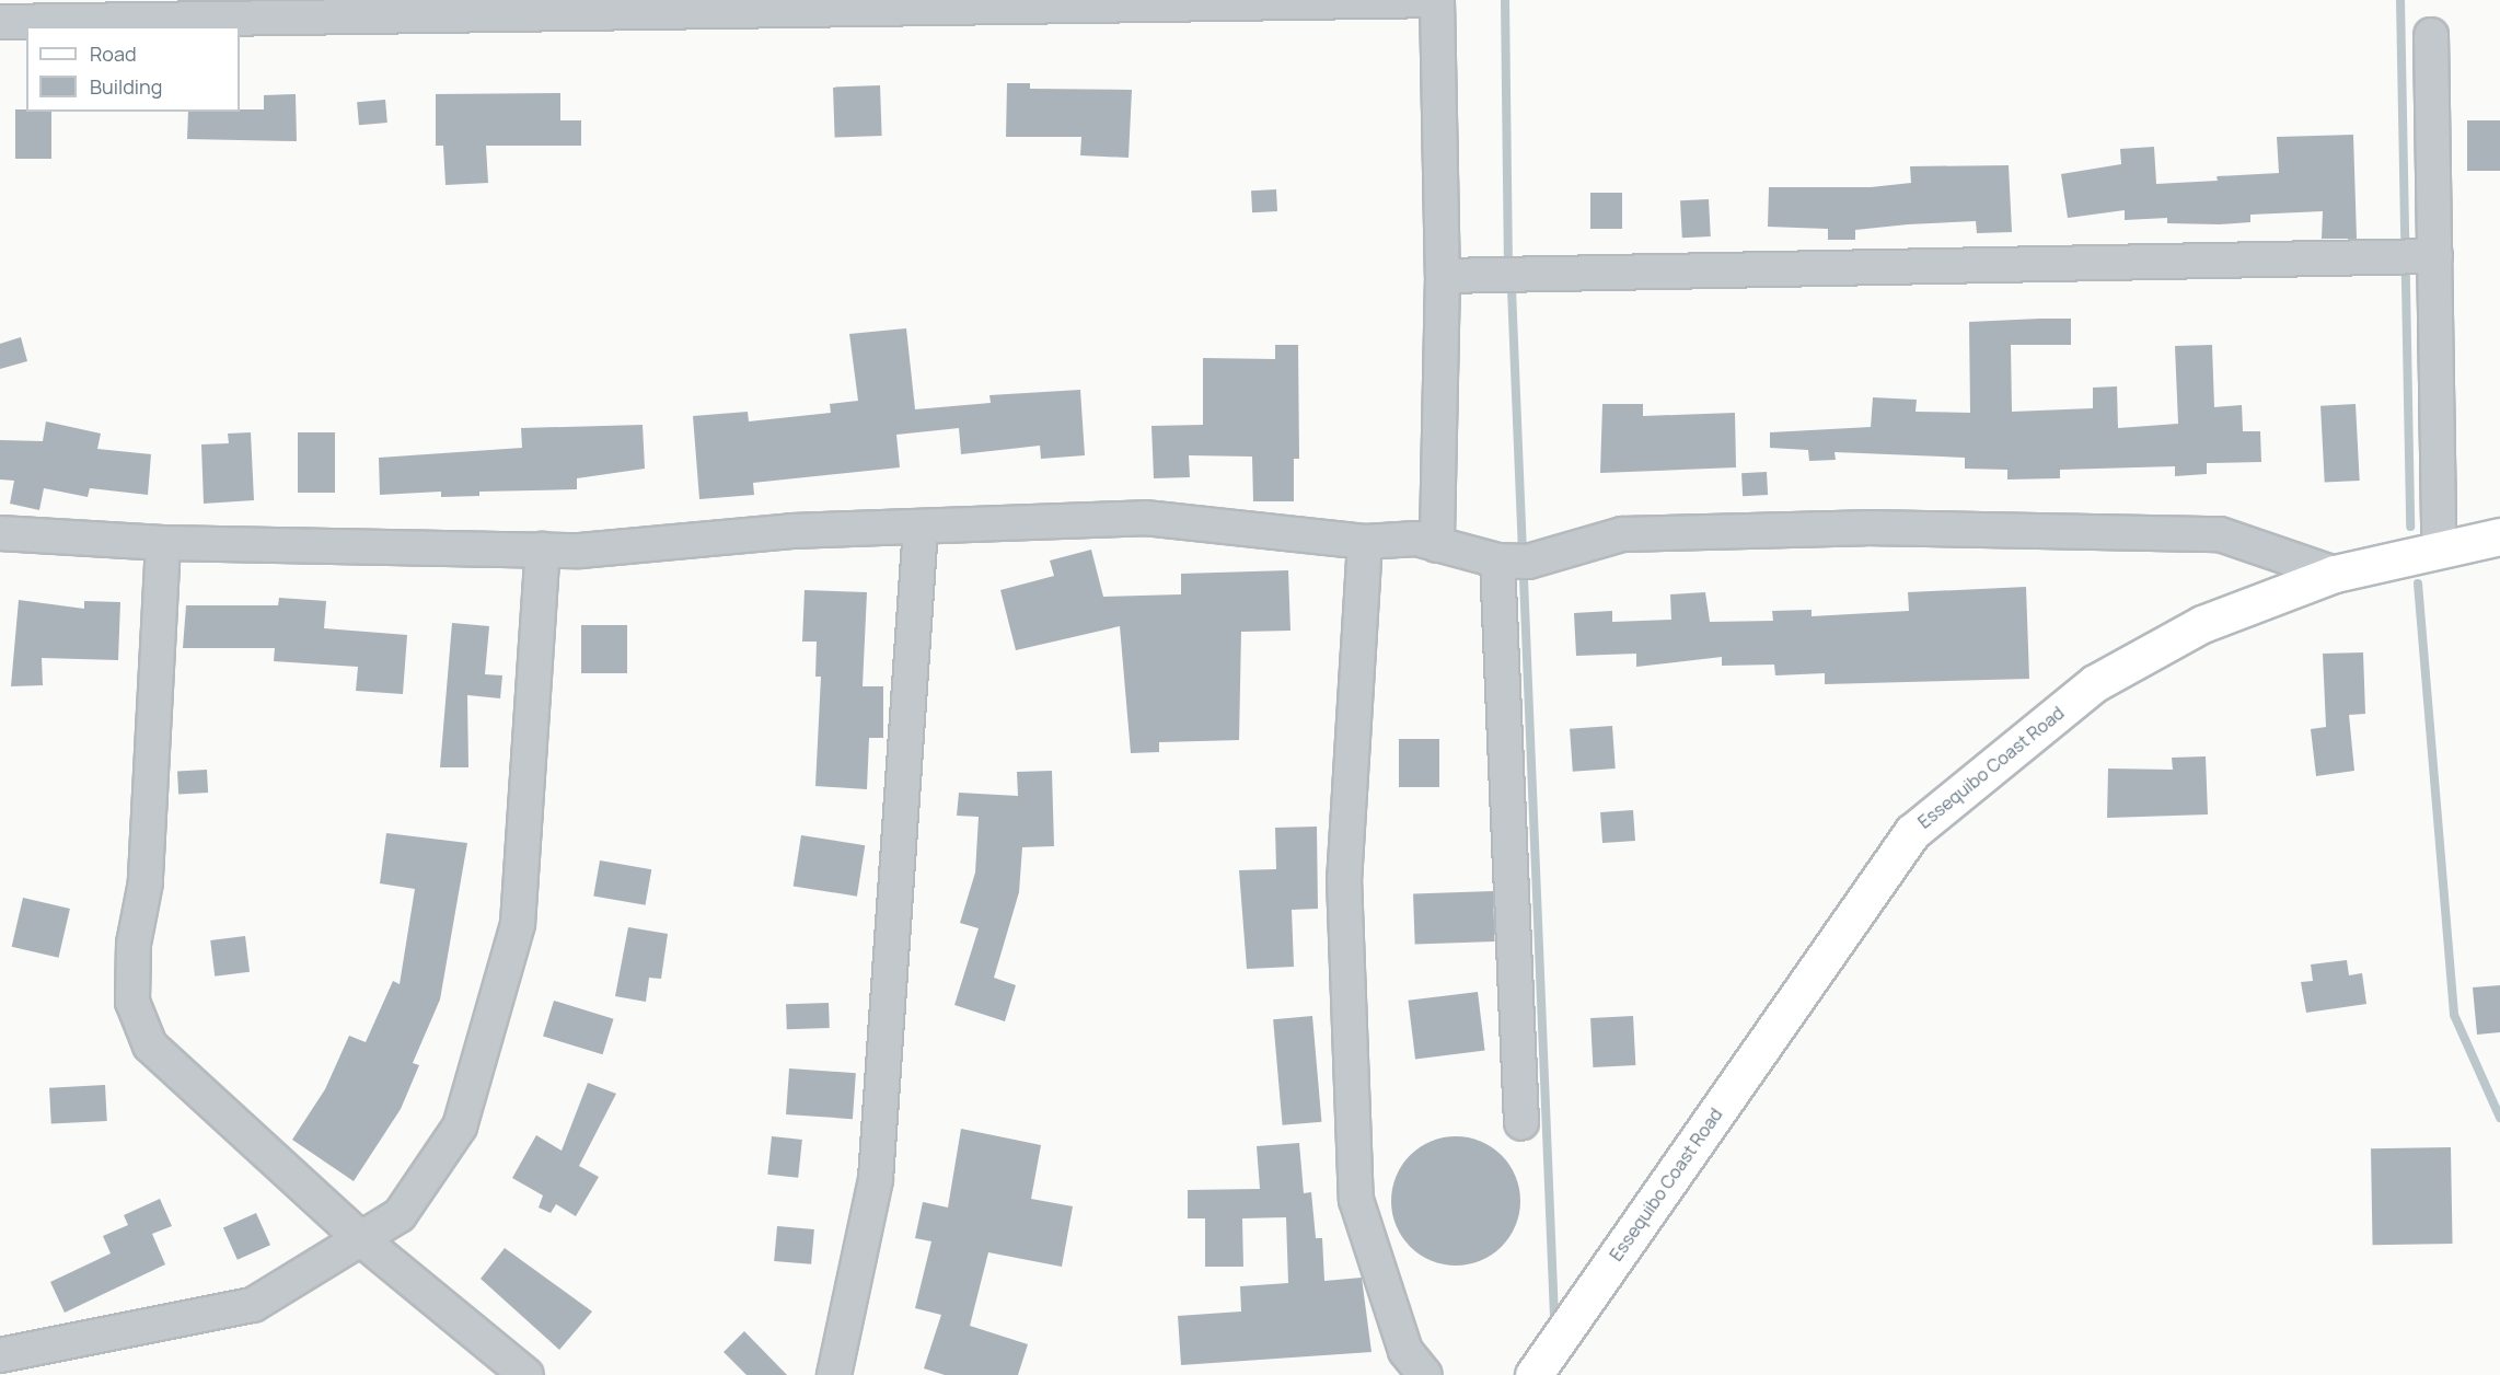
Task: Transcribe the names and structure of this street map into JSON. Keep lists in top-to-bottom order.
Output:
{
  "streets": {
    "main road": ["Essequibo Coast Road"]
  },
  "legend": ["Road", "Building"]
}
